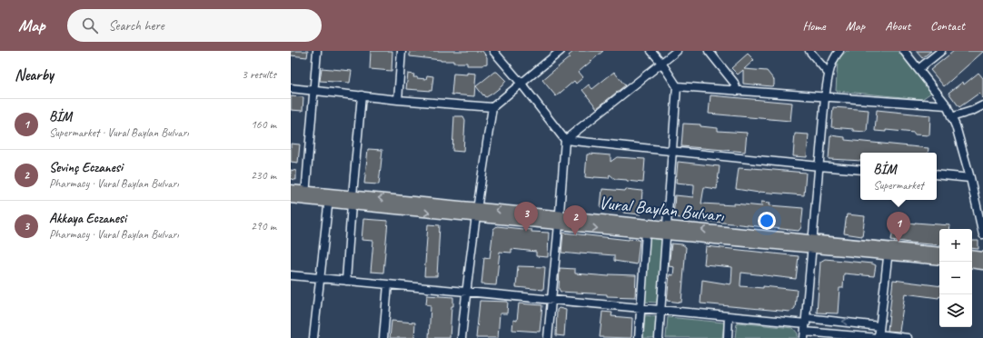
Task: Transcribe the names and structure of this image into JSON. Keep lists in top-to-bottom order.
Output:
{
  "streets": {
    "main road": ["Vural Baylan Bulvarı"]
  },
  "page": {
    "header": "Map",
    "search": "Search here",
    "nav": [
      "Home",
      "Map",
      "About",
      "Contact"
    ],
    "heading": ["Nearby", "3 results"],
    "list": [
      {
        "mark": "1",
        "name": "BİM",
        "note": "Supermarket · Vural Baylan Bulvarı",
        "value": "160 m"
      },
      {
        "mark": "2",
        "name": "Sevinç Eczanesi",
        "note": "Pharmacy · Vural Baylan Bulvarı",
        "value": "230 m"
      },
      {
        "mark": "3",
        "name": "Akkaya Eczanesi",
        "note": "Pharmacy · Vural Baylan Bulvarı",
        "value": "290 m"
      }
    ],
    "popup": ["BİM", "Supermarket"],
    "pins": ["3", "2", "1"],
    "map_buttons": ["+", "−"]
  }
}
